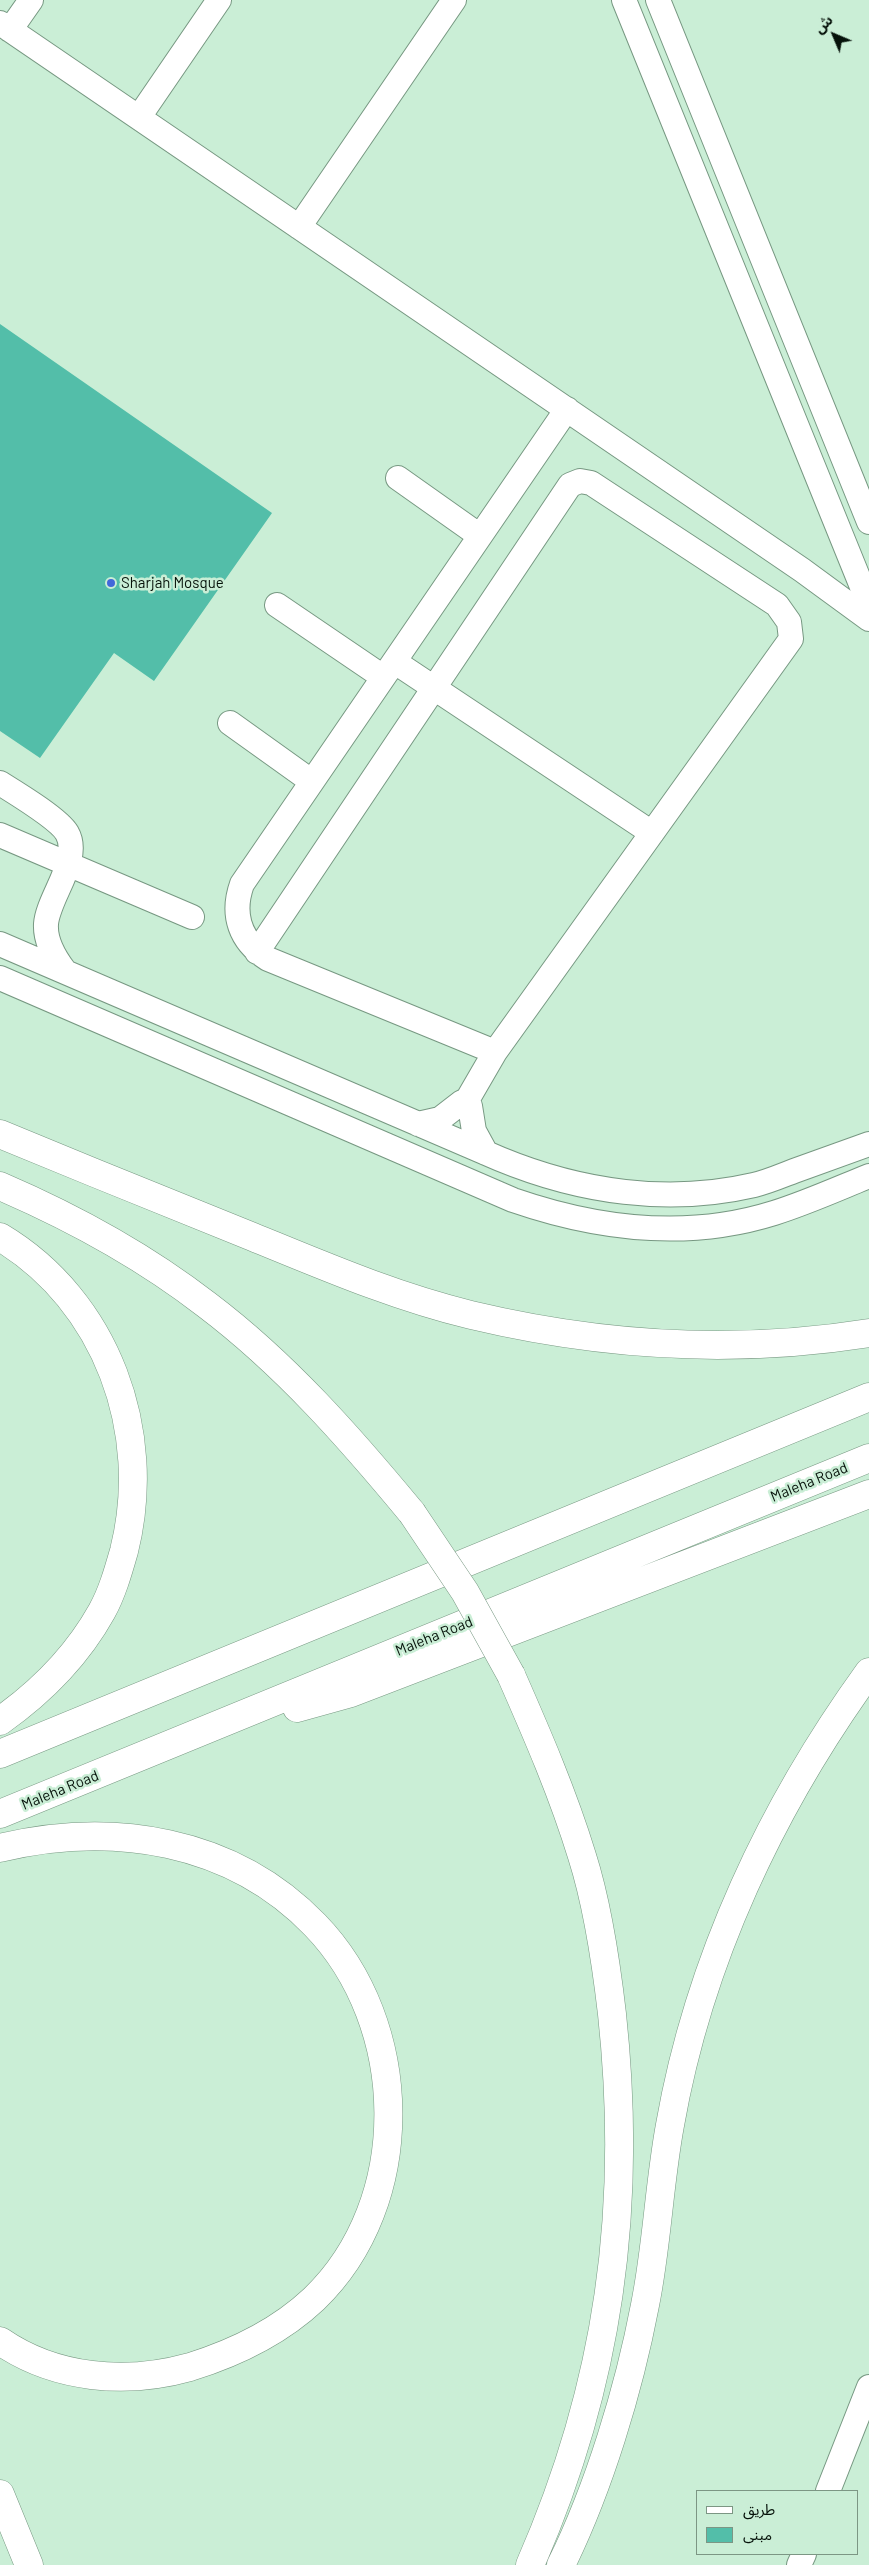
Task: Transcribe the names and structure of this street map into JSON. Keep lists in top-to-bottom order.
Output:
{
  "streets": {
    "highway": ["Maleha Road"]
  },
  "places": ["Sharjah Mosque"],
  "legend": ["طريق", "مبنى"],
  "north": "top left"
}
